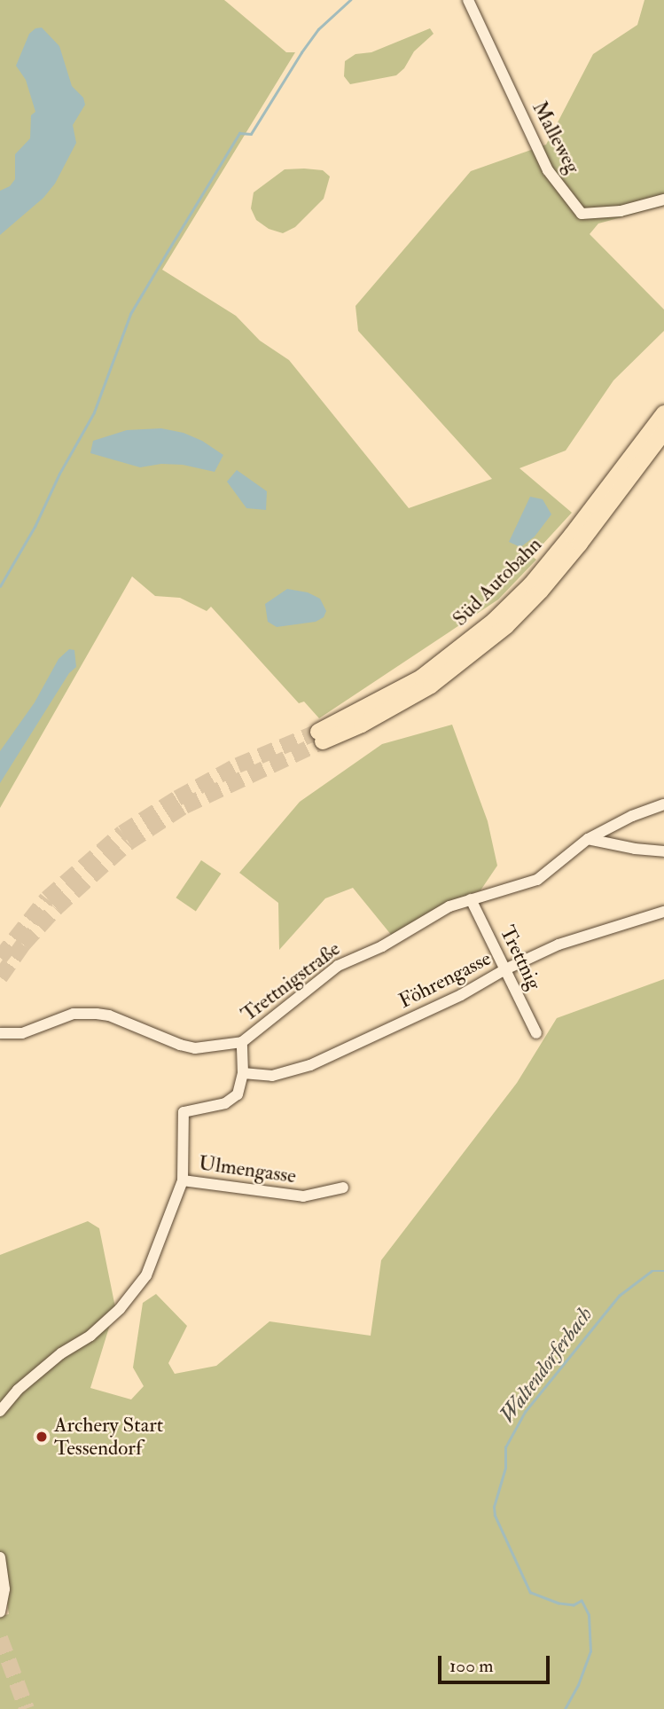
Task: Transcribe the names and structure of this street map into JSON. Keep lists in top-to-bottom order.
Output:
{
  "streets": {
    "highway": ["Süd Autobahn"],
    "street": [
      "Malleweg",
      "Trettnig",
      "Föhrengasse",
      "Trettnigstraße",
      "Ulmengasse"
    ]
  },
  "crossings": [
    ["Trettnig", "Föhrengasse"],
    ["Trettnig", "Trettnigstraße"],
    ["Föhrengasse", "Trettnigstraße"],
    ["Trettnigstraße", "Ulmengasse"]
  ],
  "water": ["Waltendorferbach"],
  "places": ["Archery Start Tessendorf"],
  "scale_bar": "100 m"
}
